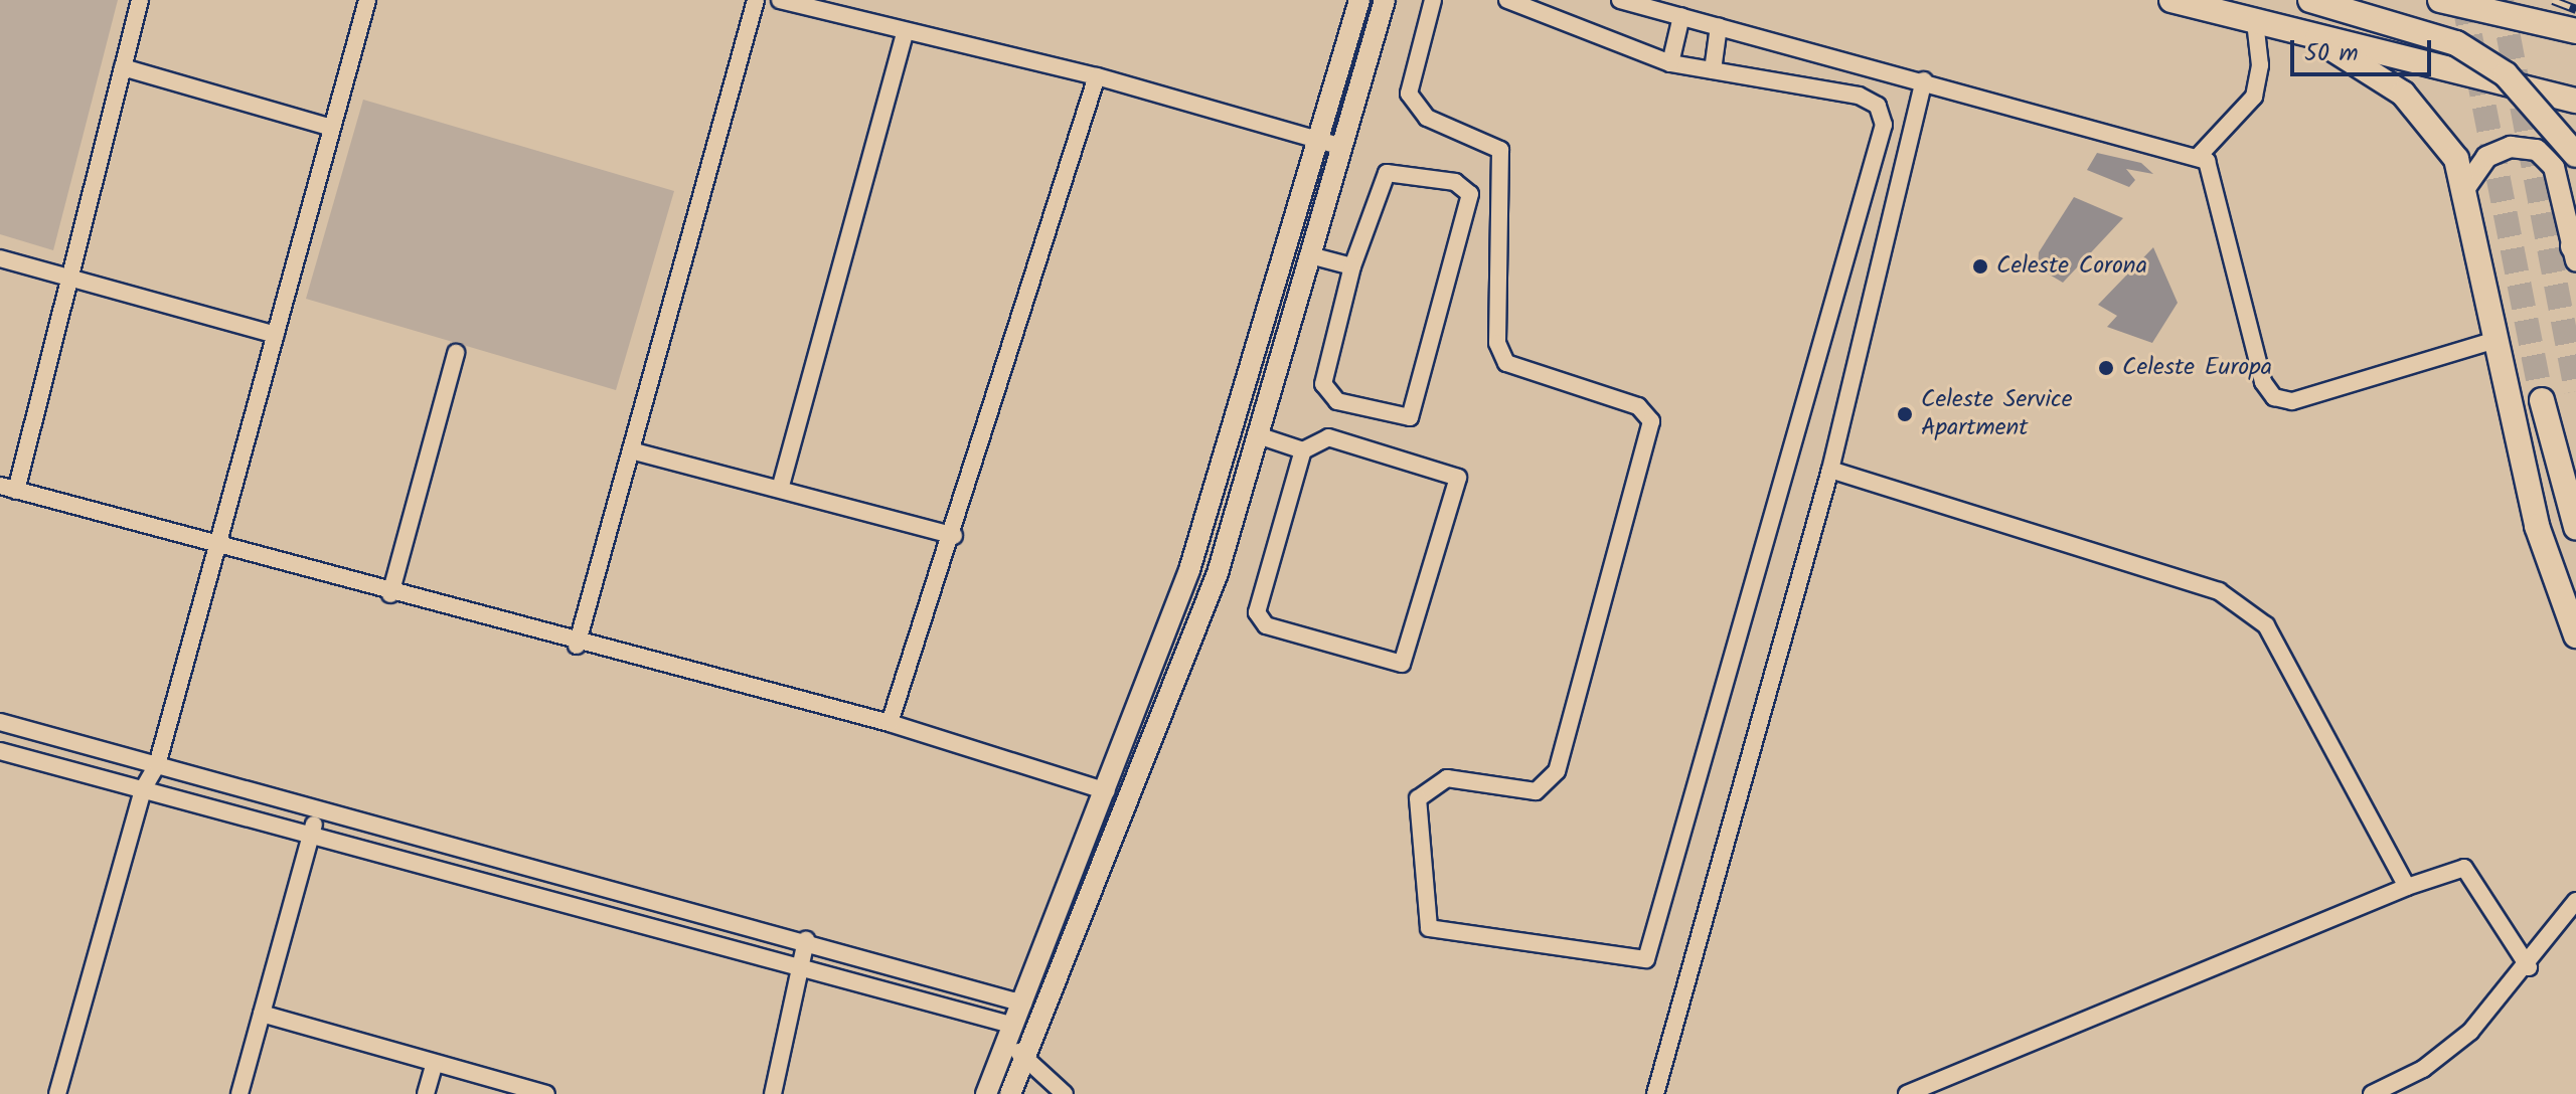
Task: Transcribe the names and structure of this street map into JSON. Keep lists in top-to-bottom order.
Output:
{
  "places": ["Celeste Corona", "Celeste Europa", "Celeste Service Apartment"],
  "scale_bar": "50 m"
}
